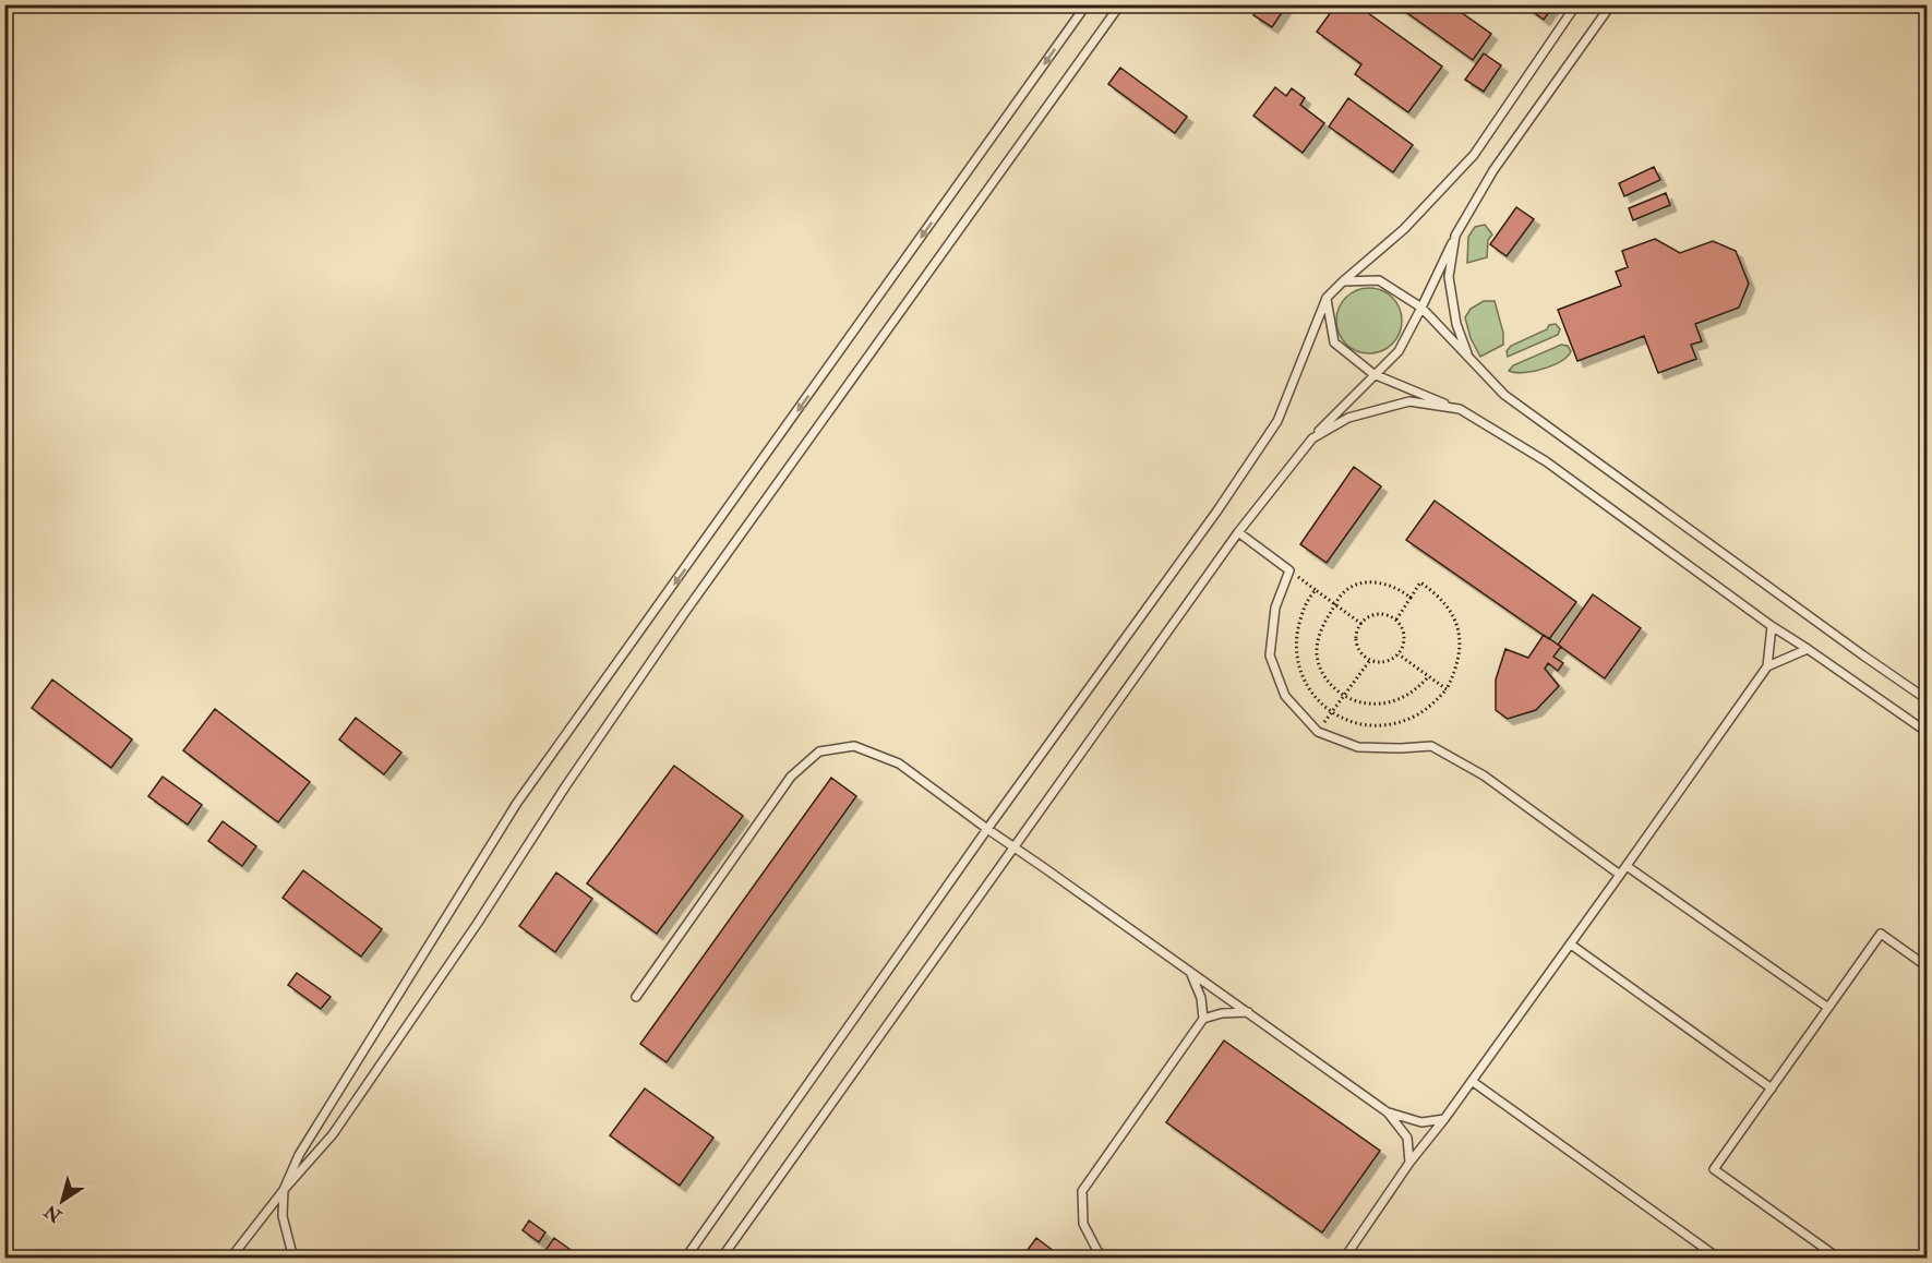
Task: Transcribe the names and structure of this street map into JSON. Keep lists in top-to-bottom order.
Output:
{
  "north": "bottom left"
}
